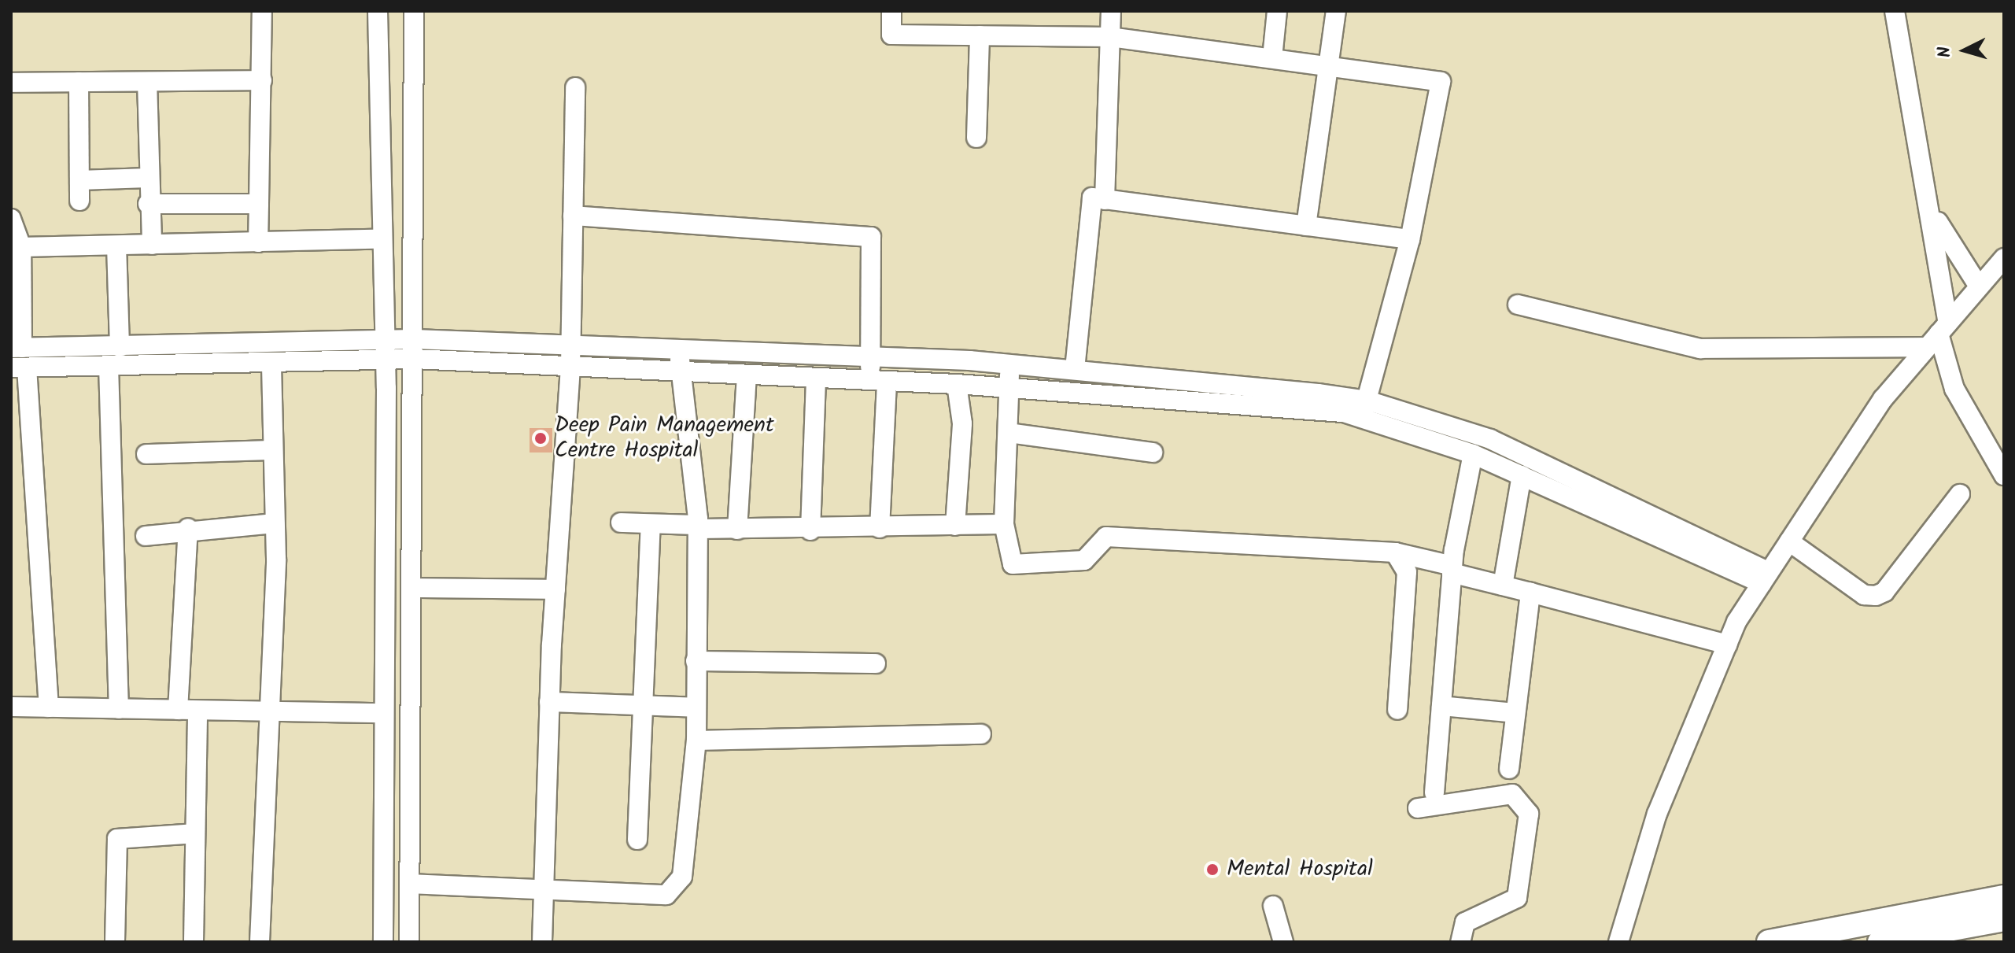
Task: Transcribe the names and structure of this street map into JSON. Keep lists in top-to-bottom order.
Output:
{
  "places": ["Deep Pain Management Centre Hospital", "Mental Hospital"],
  "north": "left"
}
